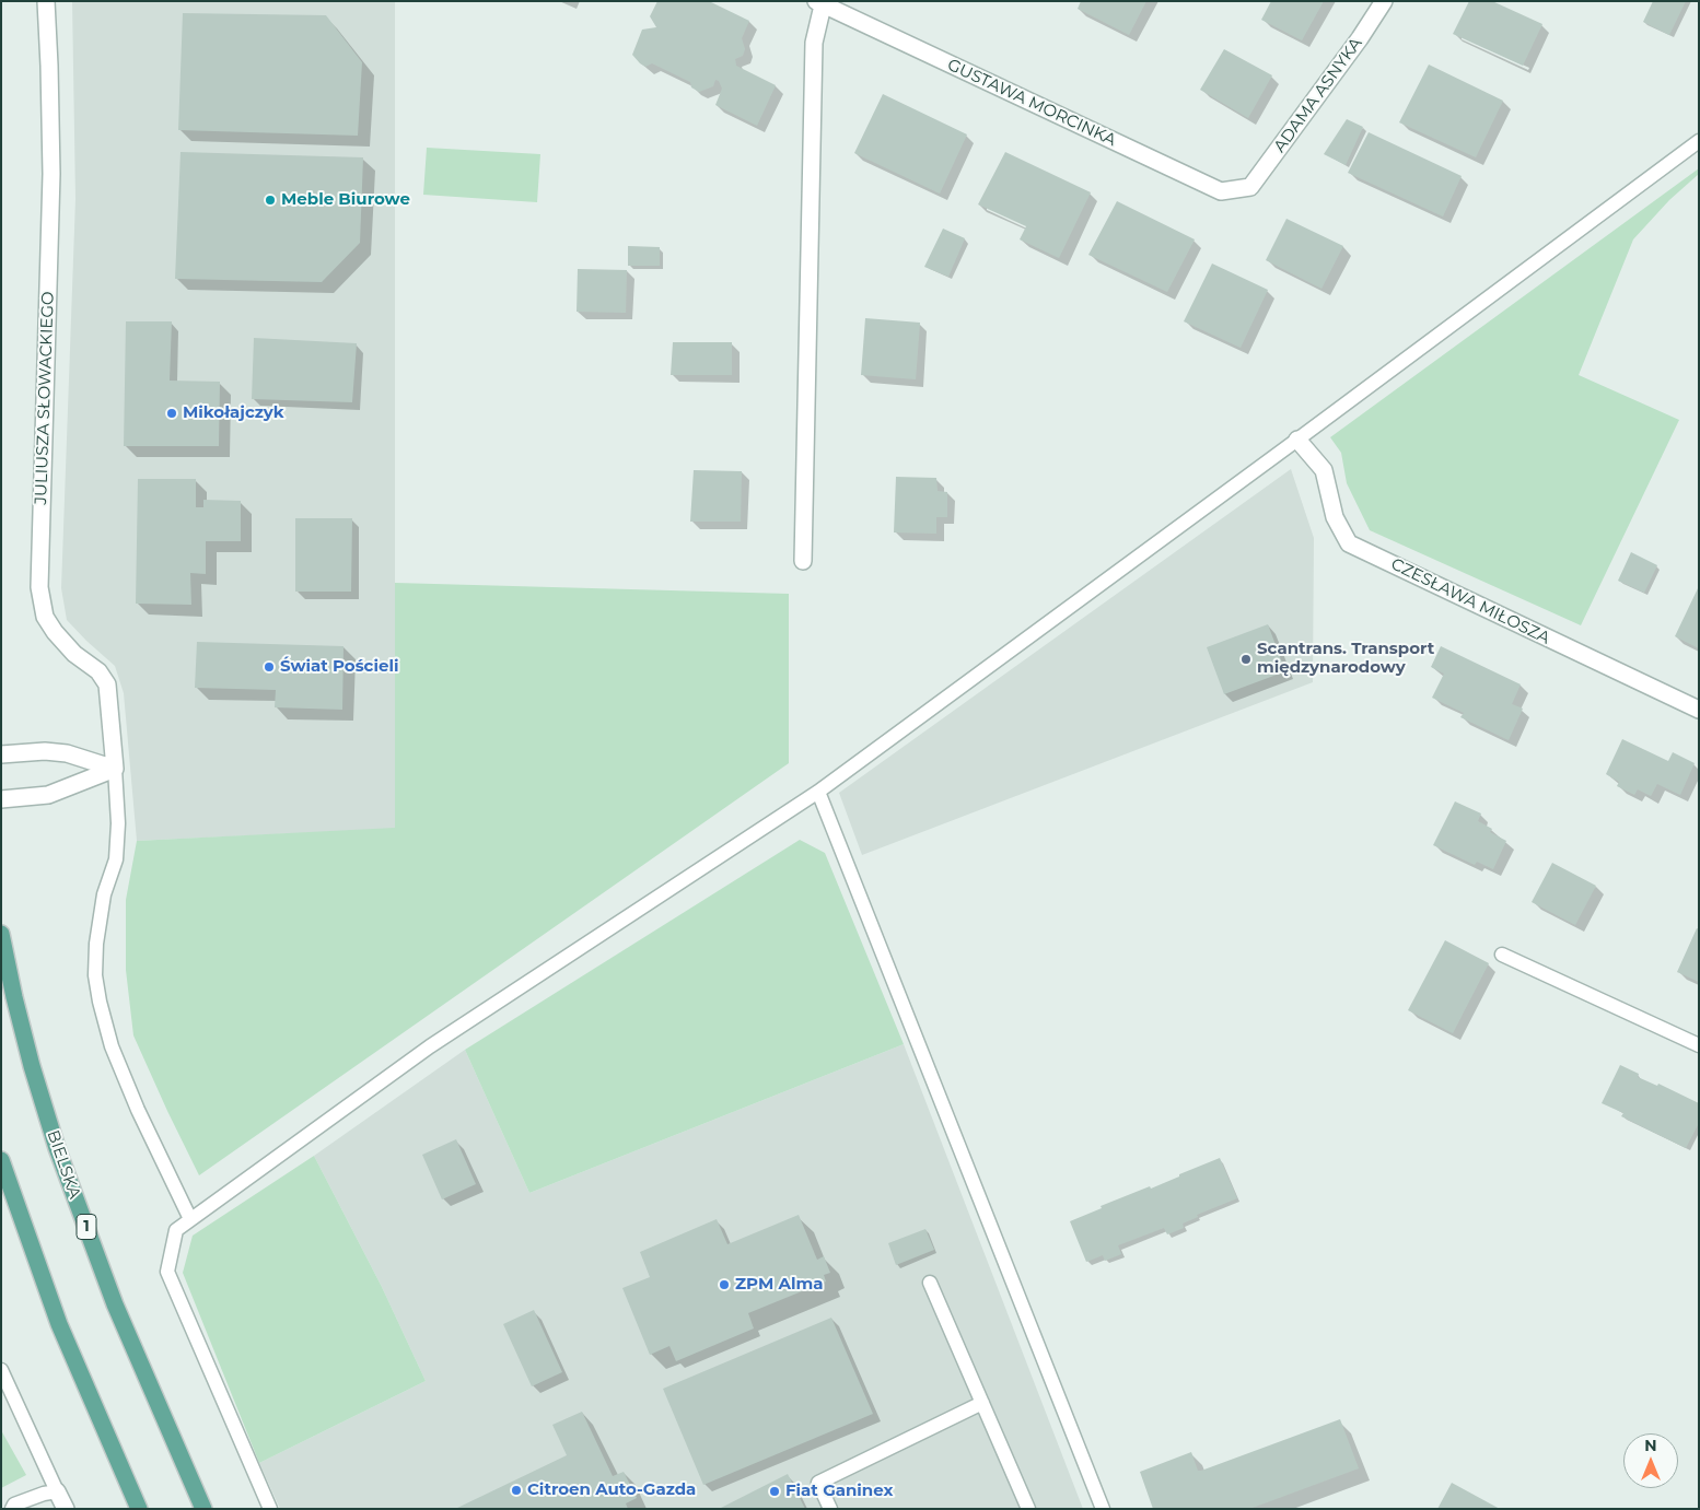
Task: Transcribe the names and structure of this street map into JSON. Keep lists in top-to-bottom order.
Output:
{
  "streets": {
    "main road": ["BIELSKA", "1"],
    "street": [
      "ADAMA ASNYKA",
      "GUSTAWA MORCINKA",
      "JULIUSZA SŁOWACKIEGO",
      "CZESŁAWA MIŁOSZA"
    ]
  },
  "crossings": [
    ["ADAMA ASNYKA", "GUSTAWA MORCINKA"]
  ],
  "places": [
    "Meble Biurowe",
    "Mikołajczyk",
    "Scantrans. Transport międzynarodowy",
    "Świat Pościeli",
    "ZPM Alma",
    "Citroen Auto-Gazda",
    "Fiat Ganinex"
  ],
  "north": "top"
}
